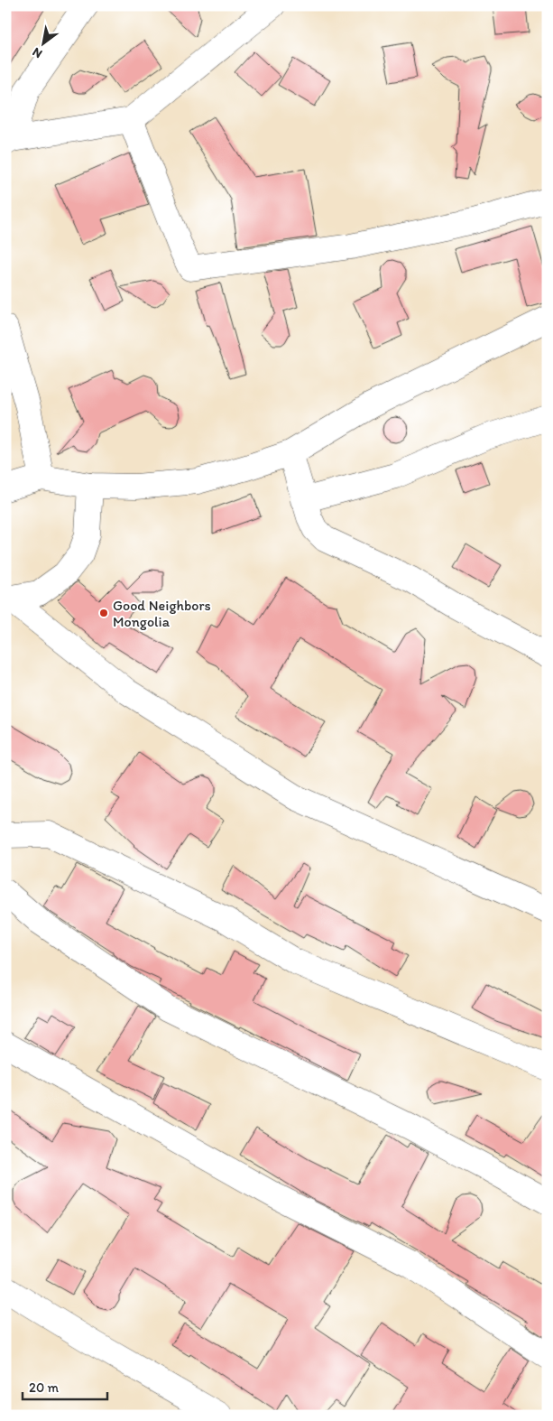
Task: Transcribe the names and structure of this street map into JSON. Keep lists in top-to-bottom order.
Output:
{
  "places": ["Good Neighbors Mongolia"],
  "scale_bar": "20 m",
  "north": "bottom left"
}
